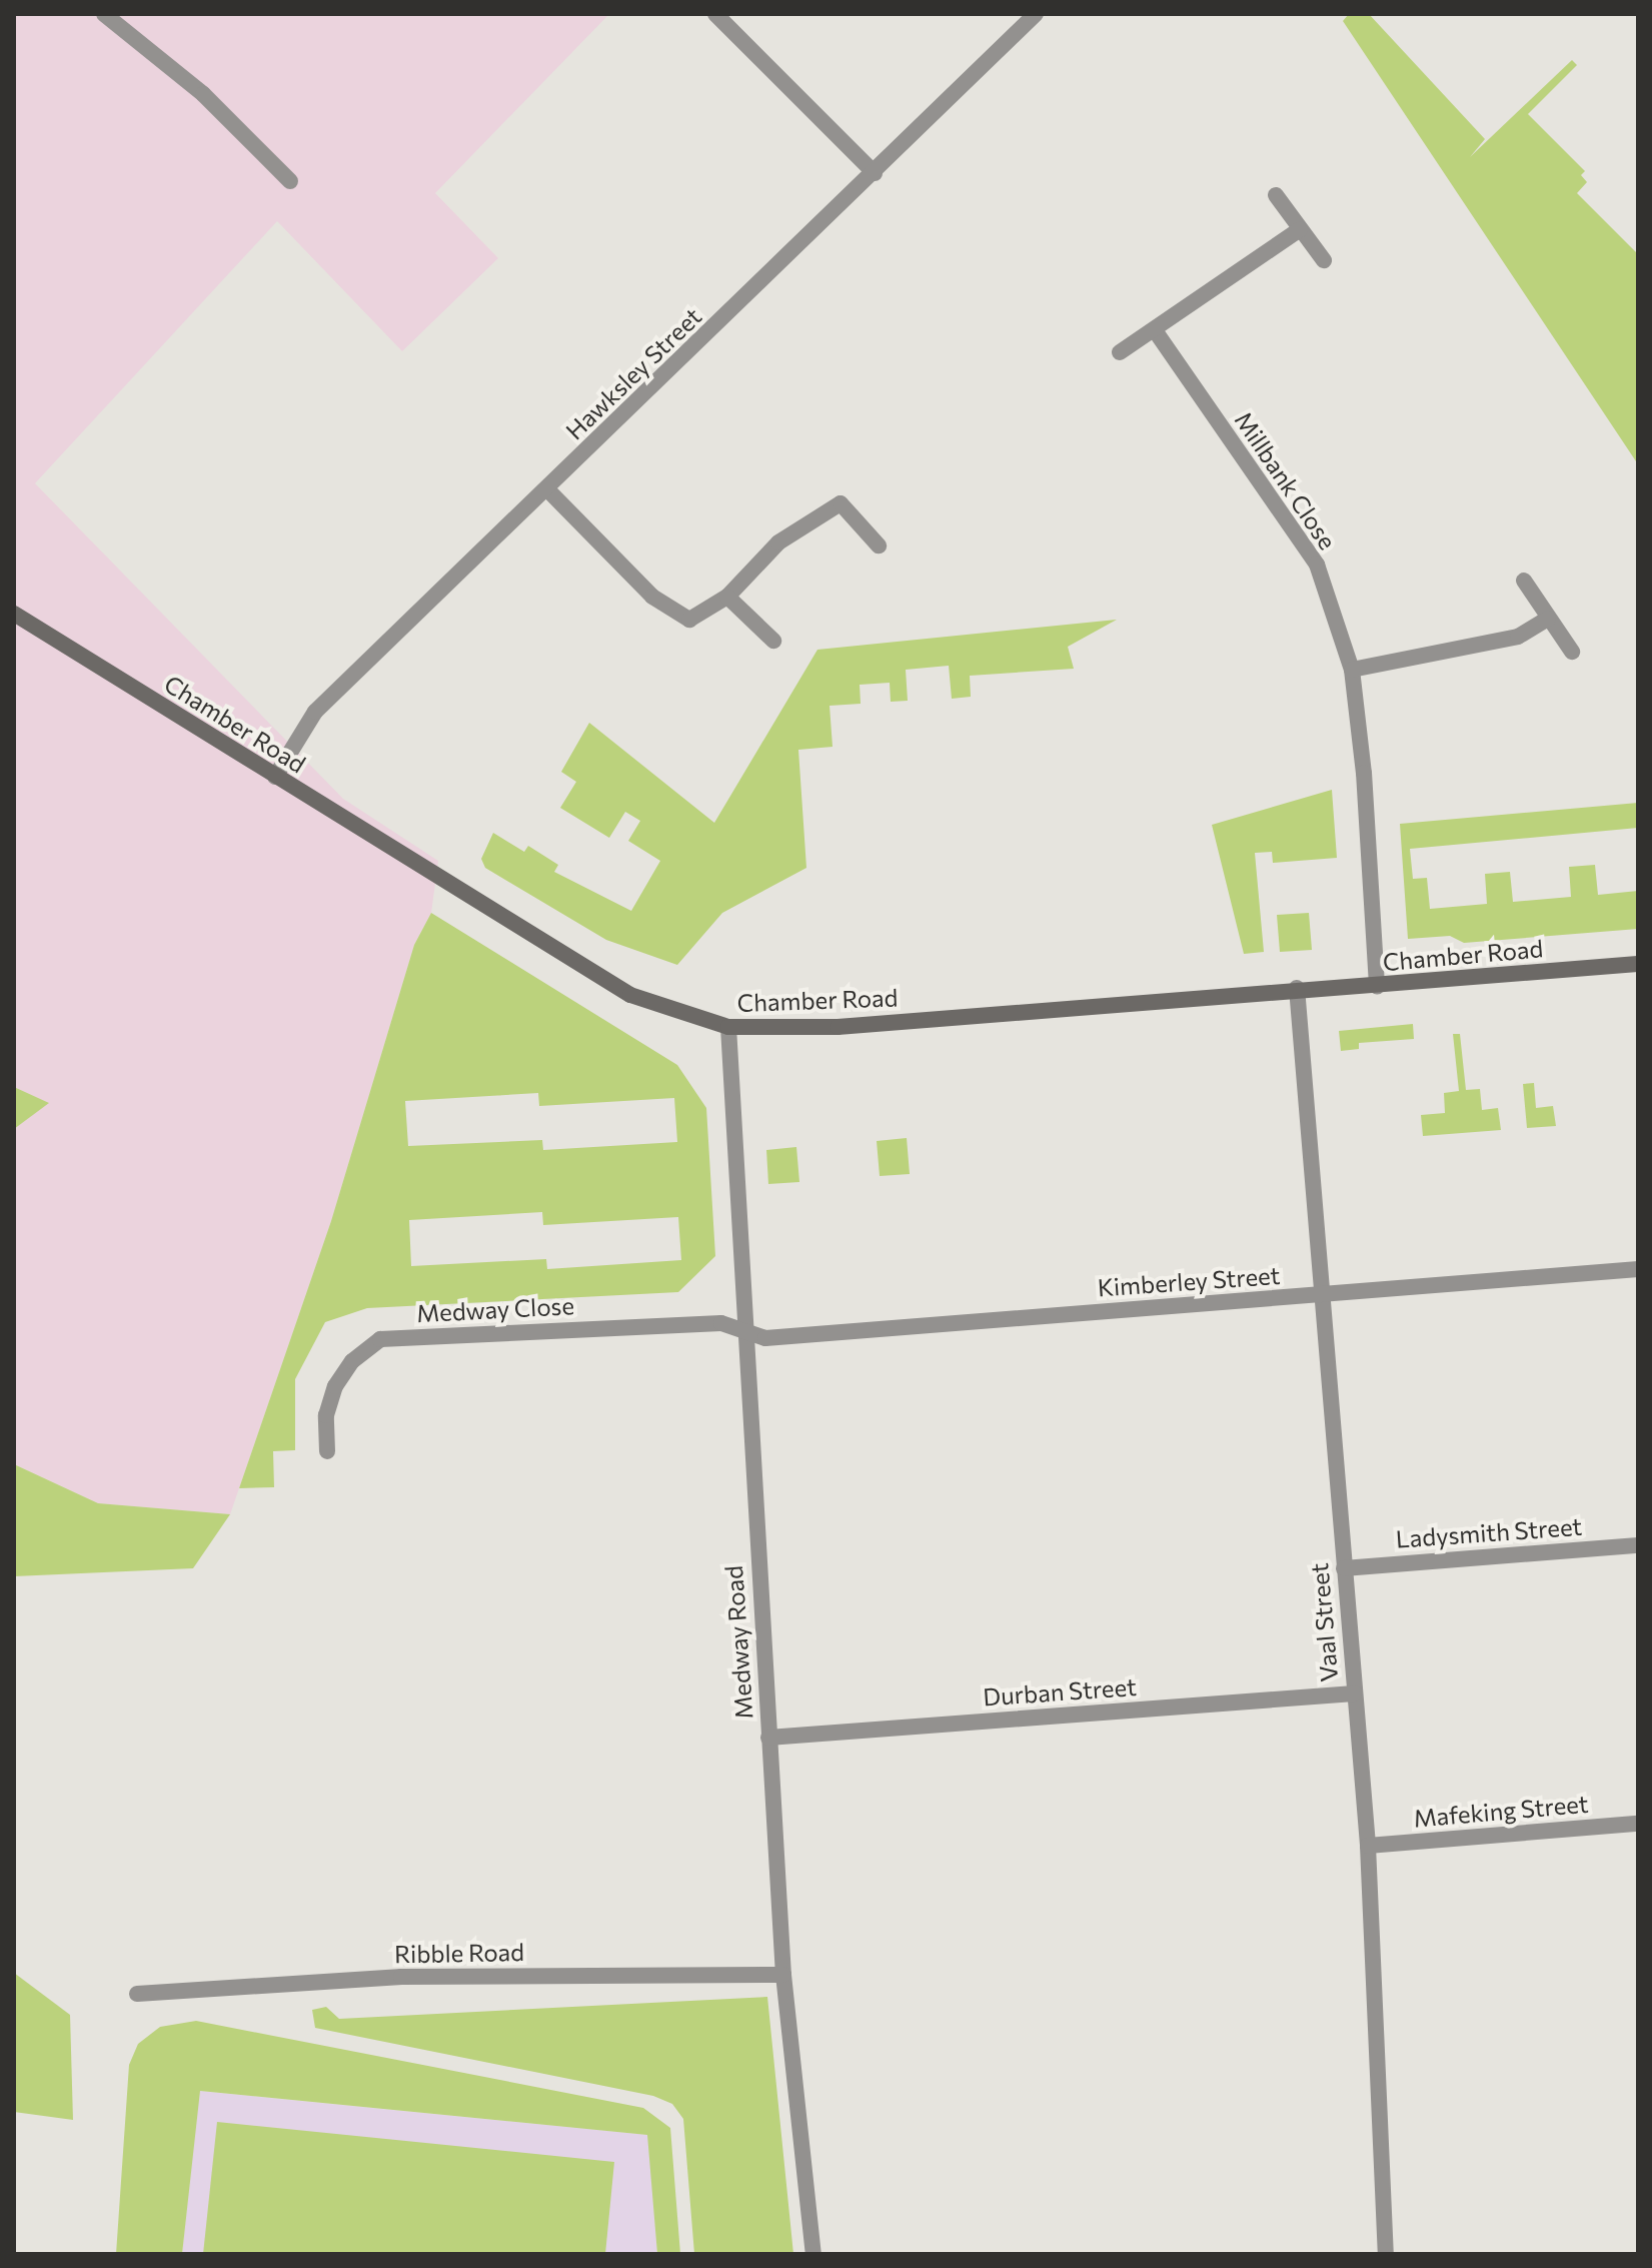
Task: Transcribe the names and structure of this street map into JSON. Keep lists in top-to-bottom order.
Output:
{
  "streets": {
    "street": [
      "Hawksley Street",
      "Millbank Close",
      "Chamber Road",
      "Kimberley Street",
      "Medway Close",
      "Ladysmith Street",
      "Vaal Street",
      "Medway Road",
      "Durban Street",
      "Mafeking Street",
      "Ribble Road"
    ]
  },
  "crossings": [
    ["Hawksley Street", "Chamber Road"],
    ["Millbank Close", "Chamber Road"],
    ["Chamber Road", "Vaal Street"],
    ["Chamber Road", "Medway Road"],
    ["Kimberley Street", "Medway Close"],
    ["Kimberley Street", "Vaal Street"],
    ["Kimberley Street", "Medway Road"],
    ["Medway Close", "Medway Road"],
    ["Ladysmith Street", "Vaal Street"],
    ["Vaal Street", "Durban Street"],
    ["Vaal Street", "Mafeking Street"],
    ["Medway Road", "Durban Street"],
    ["Medway Road", "Ribble Road"]
  ]
}
